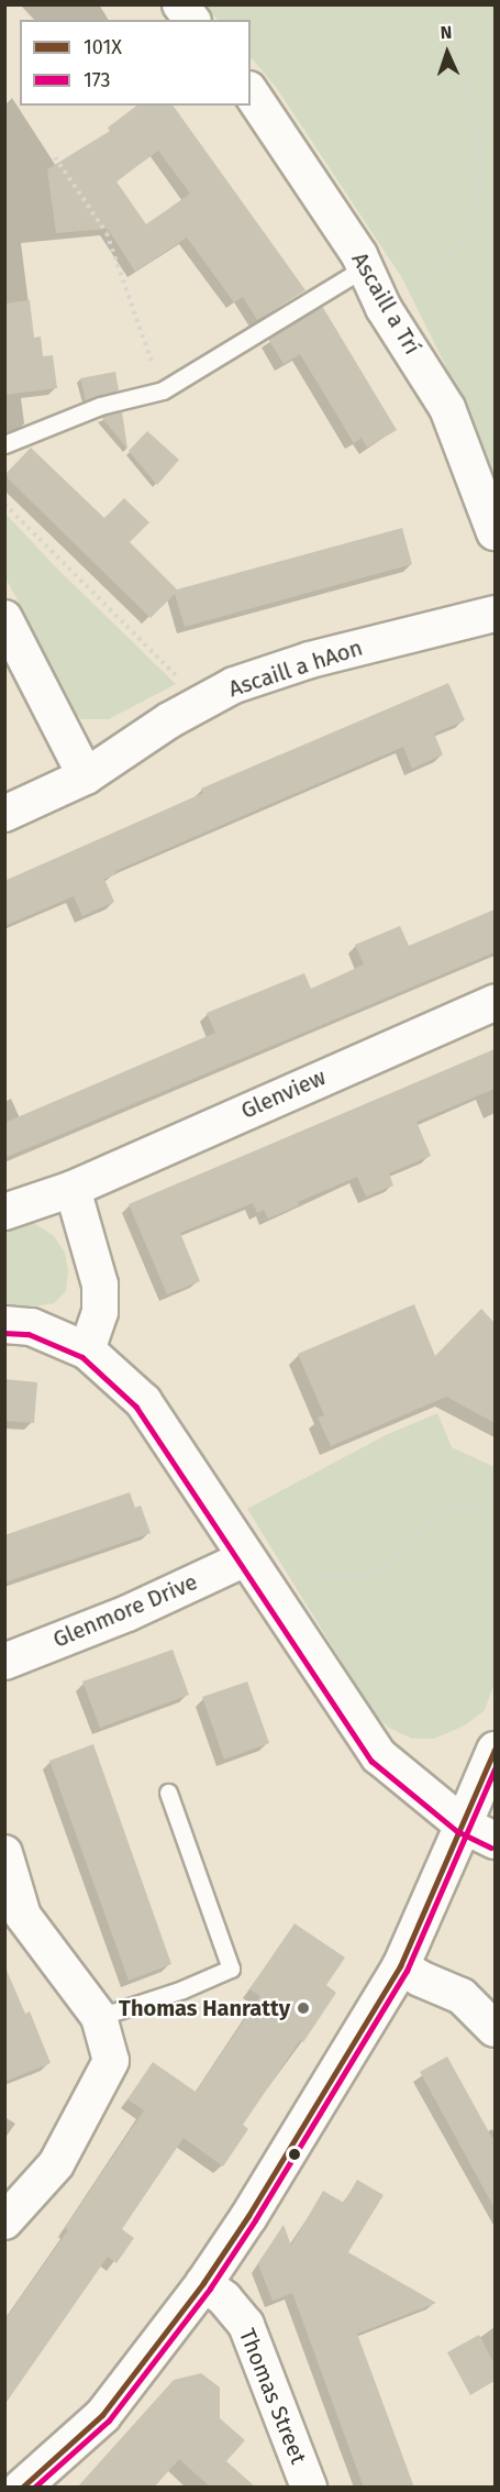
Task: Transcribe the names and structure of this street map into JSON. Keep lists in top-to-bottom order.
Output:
{
  "streets": {
    "street": [
      "Ascaill a Trí",
      "Ascaill a hAon",
      "Glenview",
      "Glenmore Drive",
      "Thomas Street"
    ]
  },
  "places": ["Thomas Hanratty"],
  "lines": ["transit line 173", "transit line 101X"],
  "legend": ["101X", "173"],
  "north": "top"
}
